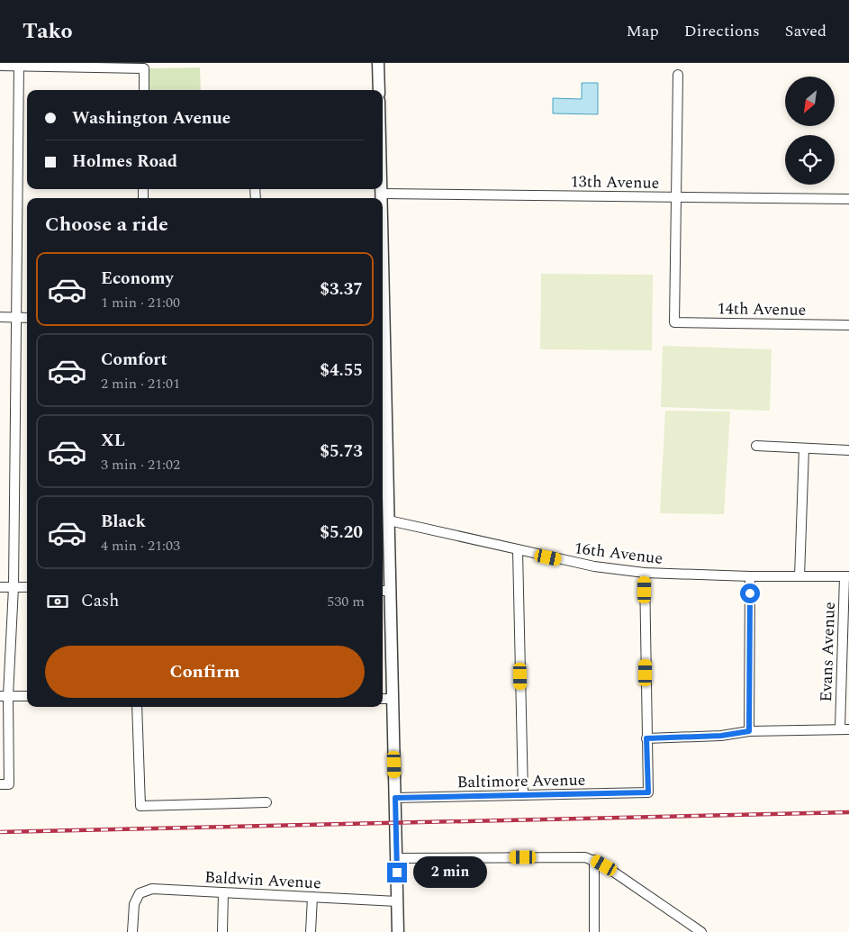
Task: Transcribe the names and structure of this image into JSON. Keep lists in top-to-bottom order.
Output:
{
  "streets": {
    "street": [
      "13th Avenue",
      "14th Avenue",
      "16th Avenue",
      "Evans Avenue",
      "Baltimore Avenue",
      "Baldwin Avenue"
    ]
  },
  "crossings": [
    ["13th Avenue", "14th Avenue"],
    ["16th Avenue", "Evans Avenue"]
  ],
  "north": "bottom left",
  "page": {
    "header": "Tako",
    "nav": ["Map", "Directions", "Saved"],
    "banner": ["Washington Avenue", "Holmes Road"],
    "heading": "Choose a ride",
    "list": [
      {
        "name": "Economy",
        "note": "1 min · 21:00",
        "value": "$3.37"
      },
      {
        "name": "Comfort",
        "note": "2 min · 21:01",
        "value": "$4.55"
      },
      {
        "name": "XL",
        "note": "3 min · 21:02",
        "value": "$5.73"
      },
      {
        "name": "Black",
        "note": "4 min · 21:03",
        "value": "$5.20"
      }
    ],
    "pay": ["Cash", "530 m"],
    "buttons": "Confirm",
    "bubble": "2 min"
  }
}
